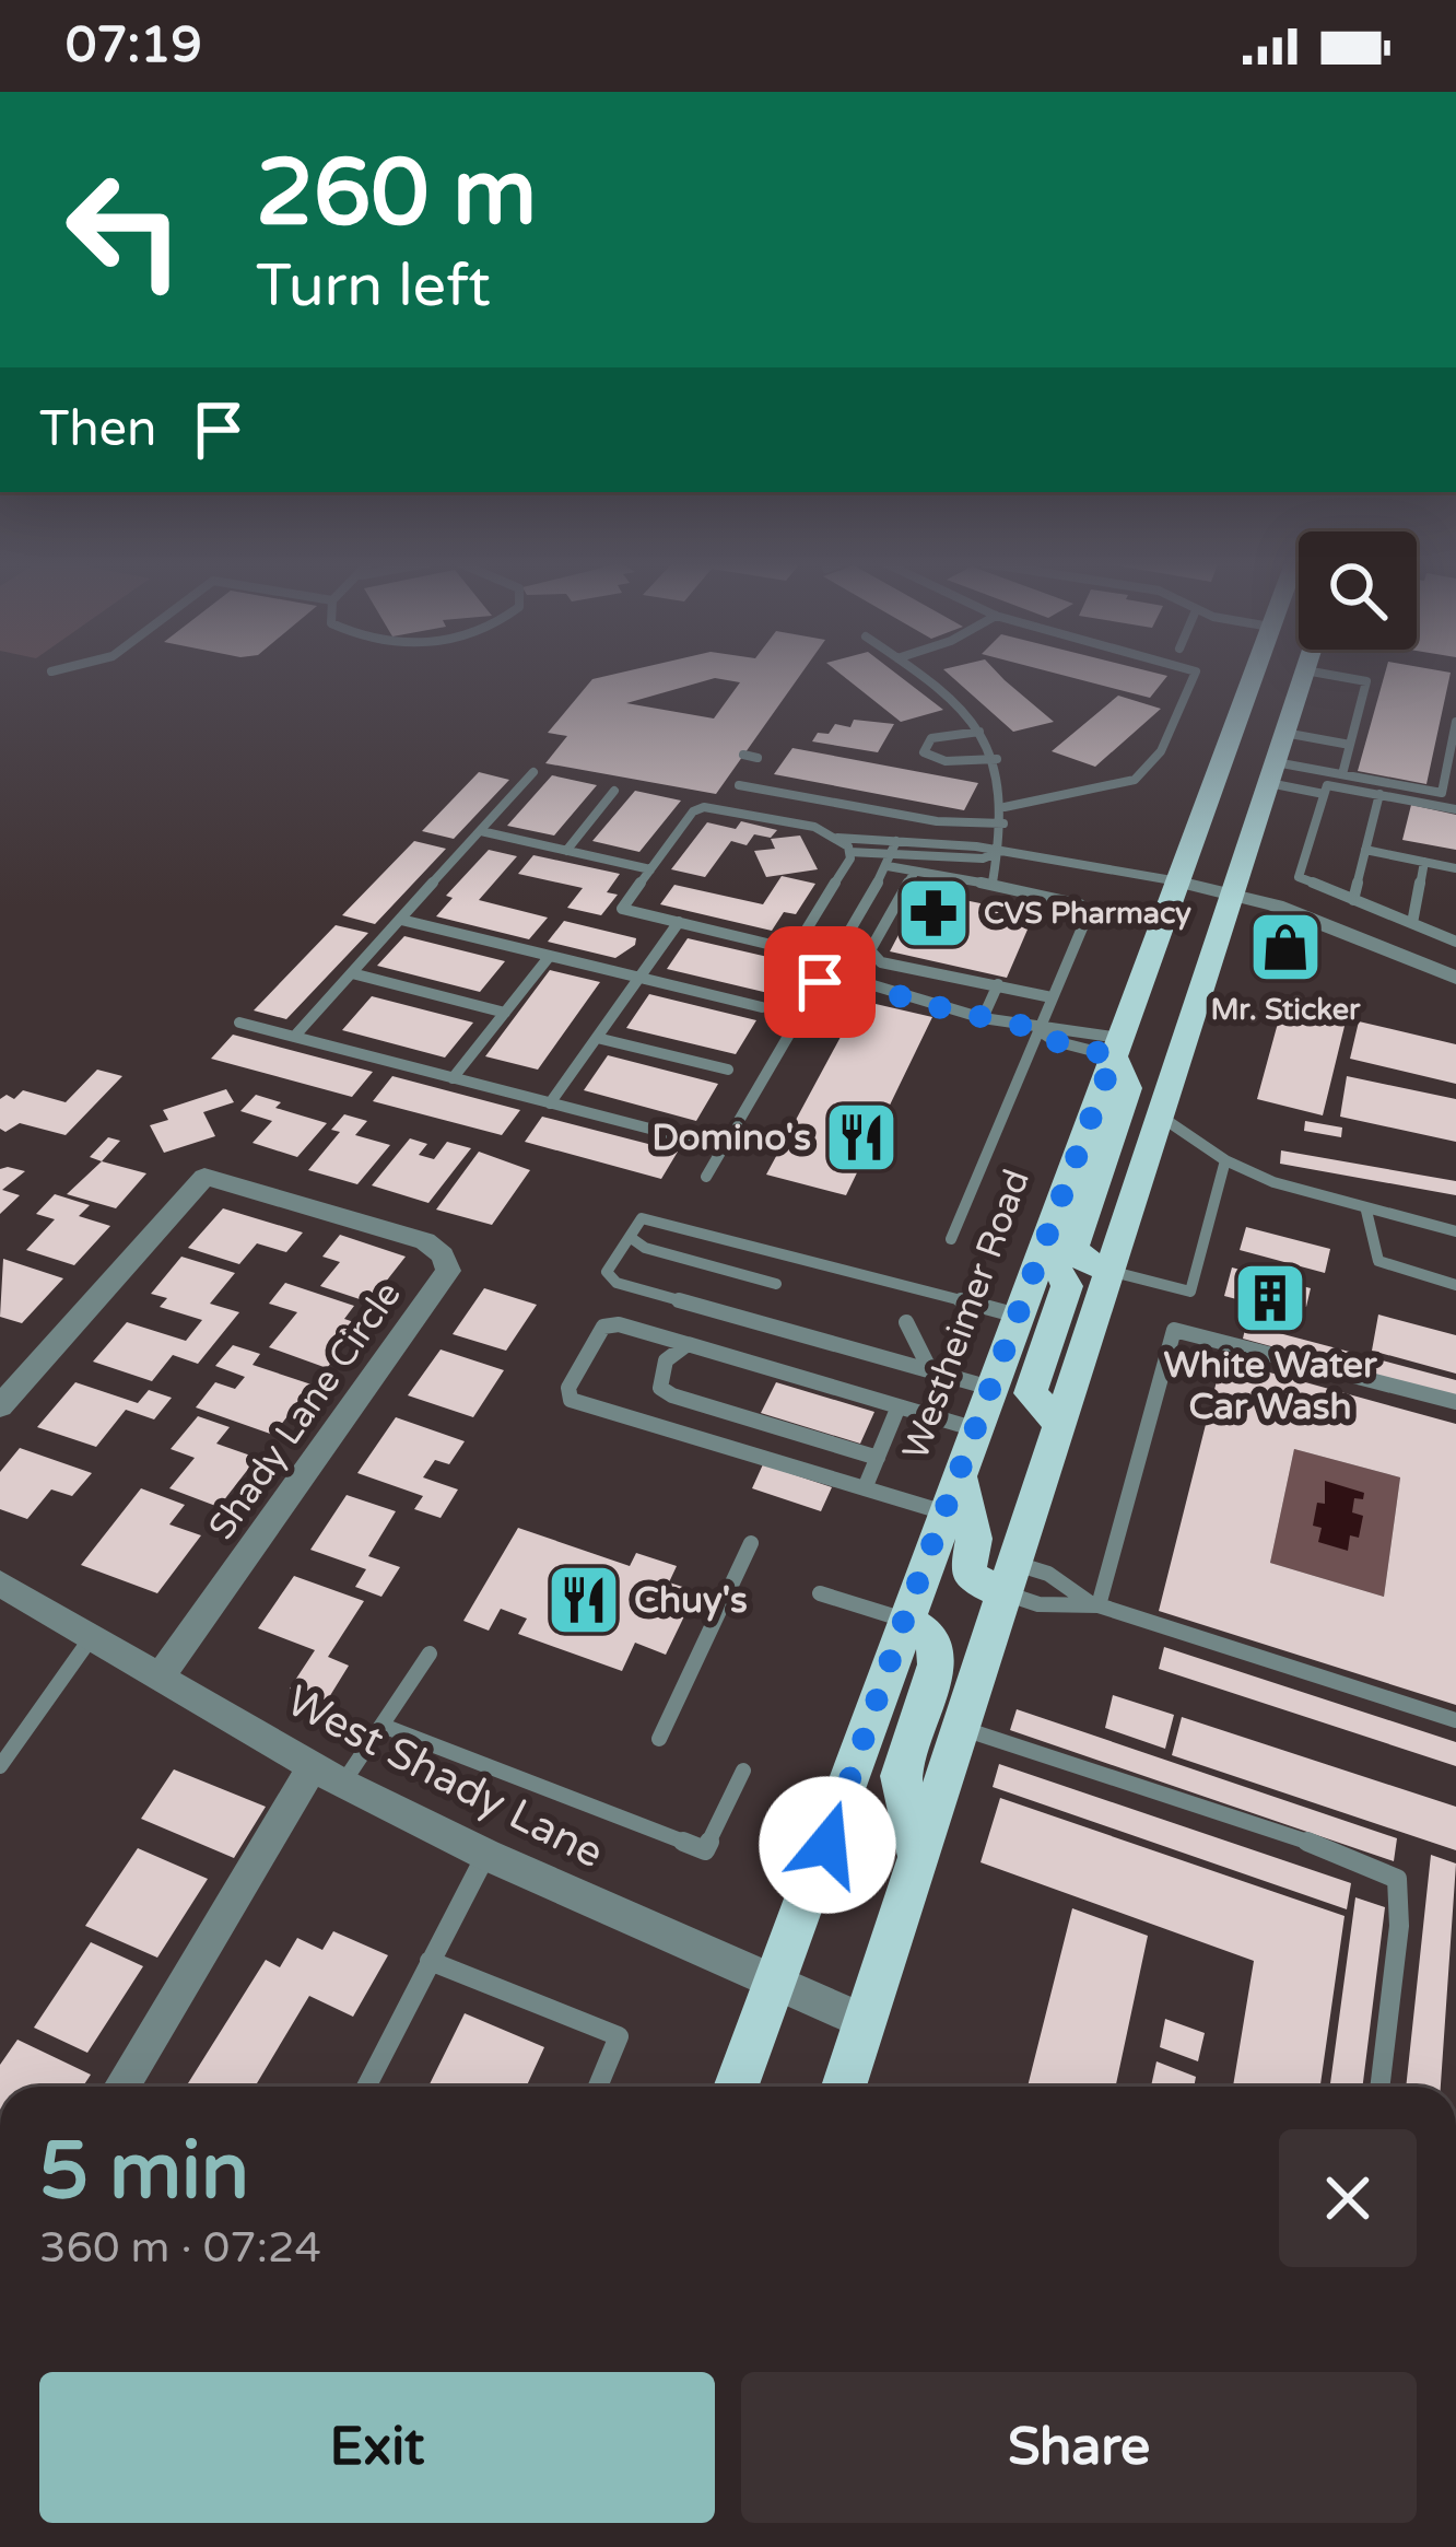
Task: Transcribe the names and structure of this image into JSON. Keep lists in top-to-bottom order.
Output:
{
  "streets": {
    "main road": ["Westheimer Road"],
    "street": ["Shady Lane Circle", "West Shady Lane"]
  },
  "crossings": [
    ["Westheimer Road", "West Shady Lane"],
    ["Shady Lane Circle", "West Shady Lane"]
  ],
  "places": {
    "pharmacy": ["CVS Pharmacy"],
    "shop": ["Mr. Sticker"],
    "restaurant": ["Domino's", "Chuy's"],
    "building": ["White Water Car Wash"]
  },
  "page": {
    "status": "07:19",
    "turn": ["260 m", "Turn left"],
    "then": "Then",
    "heading": ["5 min", "360 m · 07:24"],
    "buttons": ["Exit", "Share"]
  }
}
